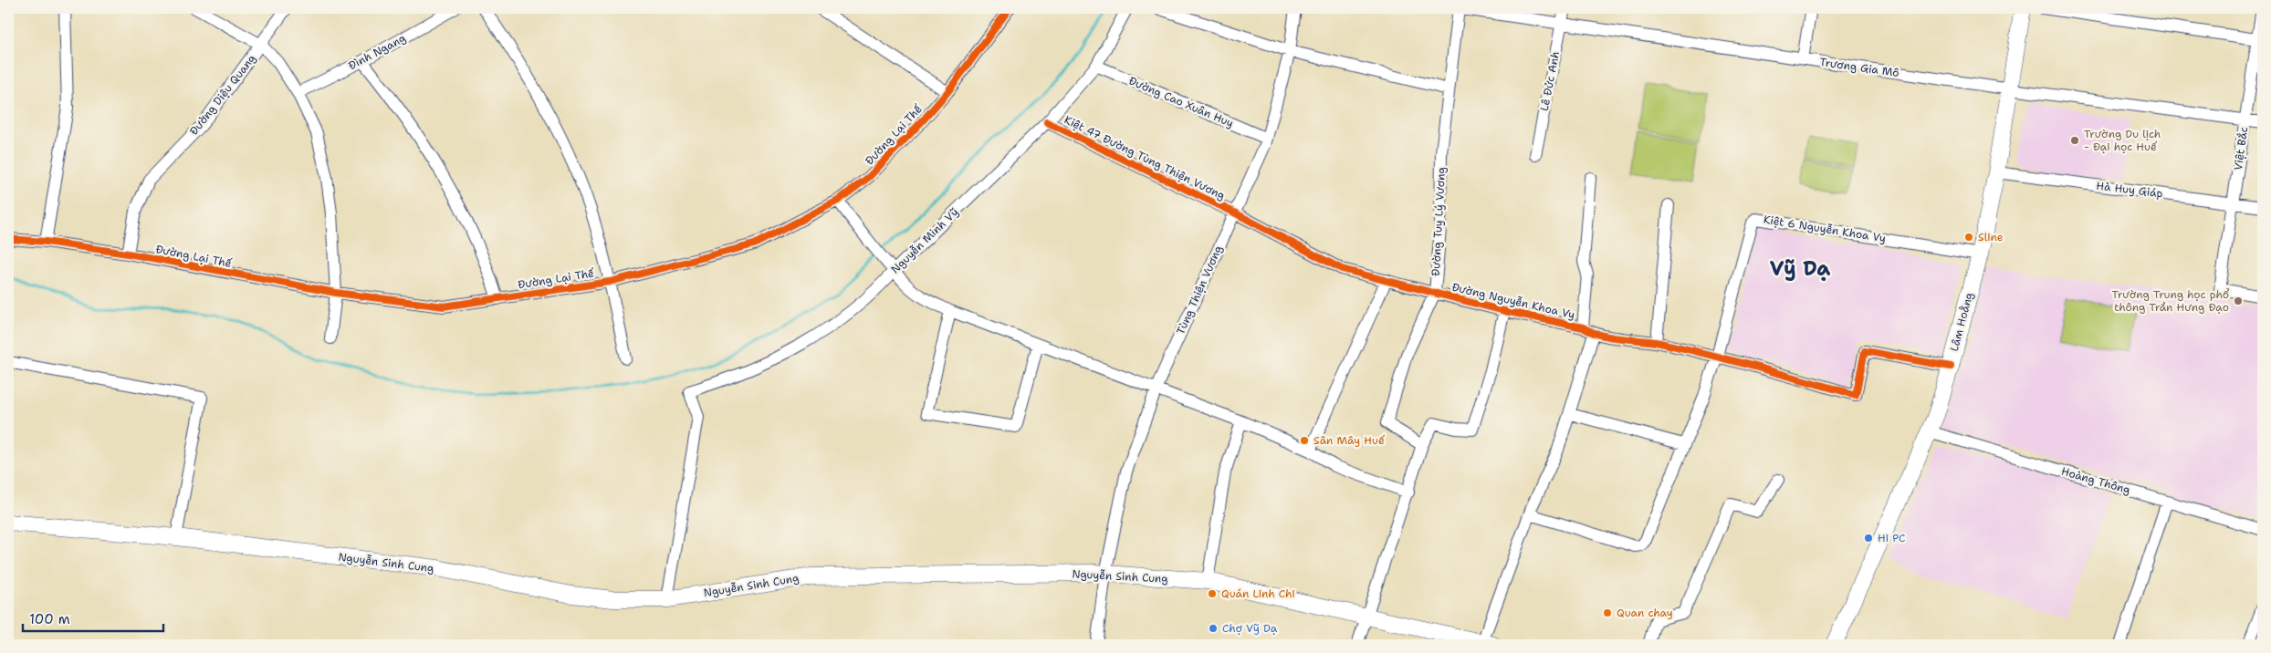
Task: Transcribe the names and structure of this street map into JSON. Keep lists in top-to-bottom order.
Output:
{
  "streets": {
    "main road": ["Lâm Hoằng", "Nguyễn Sinh Cung"],
    "street": [
      "Đình Ngang",
      "Trương Gia Mô",
      "Lê Đức Anh",
      "Đường Diệu Quang",
      "Đường Cao Xuân Huy",
      "Đường Lại Thế",
      "Việt Bắc",
      "Kiệt 47 Đường Tùng Thiện Vương",
      "Hà Huy Giáp",
      "Đường Tuy Lý Vương",
      "Kiệt 6 Nguyễn Khoa Vy",
      "Nguyễn Minh Vỹ",
      "Tùng Thiện Vương",
      "Đường Nguyễn Khoa Vy",
      "Hoàng Thông"
    ]
  },
  "crossings": [
    ["Trương Gia Mô", "Lê Đức Anh"],
    ["Trương Gia Mô", "Việt Bắc"],
    ["Trương Gia Mô", "Đường Tuy Lý Vương"],
    ["Trương Gia Mô", "Lâm Hoằng"],
    ["Đường Diệu Quang", "Đường Lại Thế"],
    ["Đường Cao Xuân Huy", "Nguyễn Minh Vỹ"],
    ["Đường Cao Xuân Huy", "Tùng Thiện Vương"],
    ["Việt Bắc", "Hà Huy Giáp"],
    ["Kiệt 47 Đường Tùng Thiện Vương", "Nguyễn Minh Vỹ"],
    ["Kiệt 47 Đường Tùng Thiện Vương", "Tùng Thiện Vương"],
    ["Kiệt 47 Đường Tùng Thiện Vương", "Đường Nguyễn Khoa Vy"],
    ["Hà Huy Giáp", "Lâm Hoằng"],
    ["Đường Tuy Lý Vương", "Đường Nguyễn Khoa Vy"],
    ["Kiệt 6 Nguyễn Khoa Vy", "Đường Nguyễn Khoa Vy"],
    ["Kiệt 6 Nguyễn Khoa Vy", "Lâm Hoằng"],
    ["Nguyễn Minh Vỹ", "Nguyễn Sinh Cung"],
    ["Tùng Thiện Vương", "Đường Nguyễn Khoa Vy"],
    ["Tùng Thiện Vương", "Nguyễn Sinh Cung"],
    ["Đường Nguyễn Khoa Vy", "Lâm Hoằng"],
    ["Lâm Hoằng", "Hoàng Thông"]
  ],
  "districts": ["Vỹ Dạ"],
  "places": [
    "Trường Du lịch - Đại học Huế",
    "Sline",
    "Trường Trung học phổ thông Trần Hưng Đạo",
    "Sân Mây Huế",
    "Hi PC",
    "Quán Linh Chi",
    "Quan chay",
    "Chợ Vỹ Dạ"
  ],
  "scale_bar": "100 m"
}
